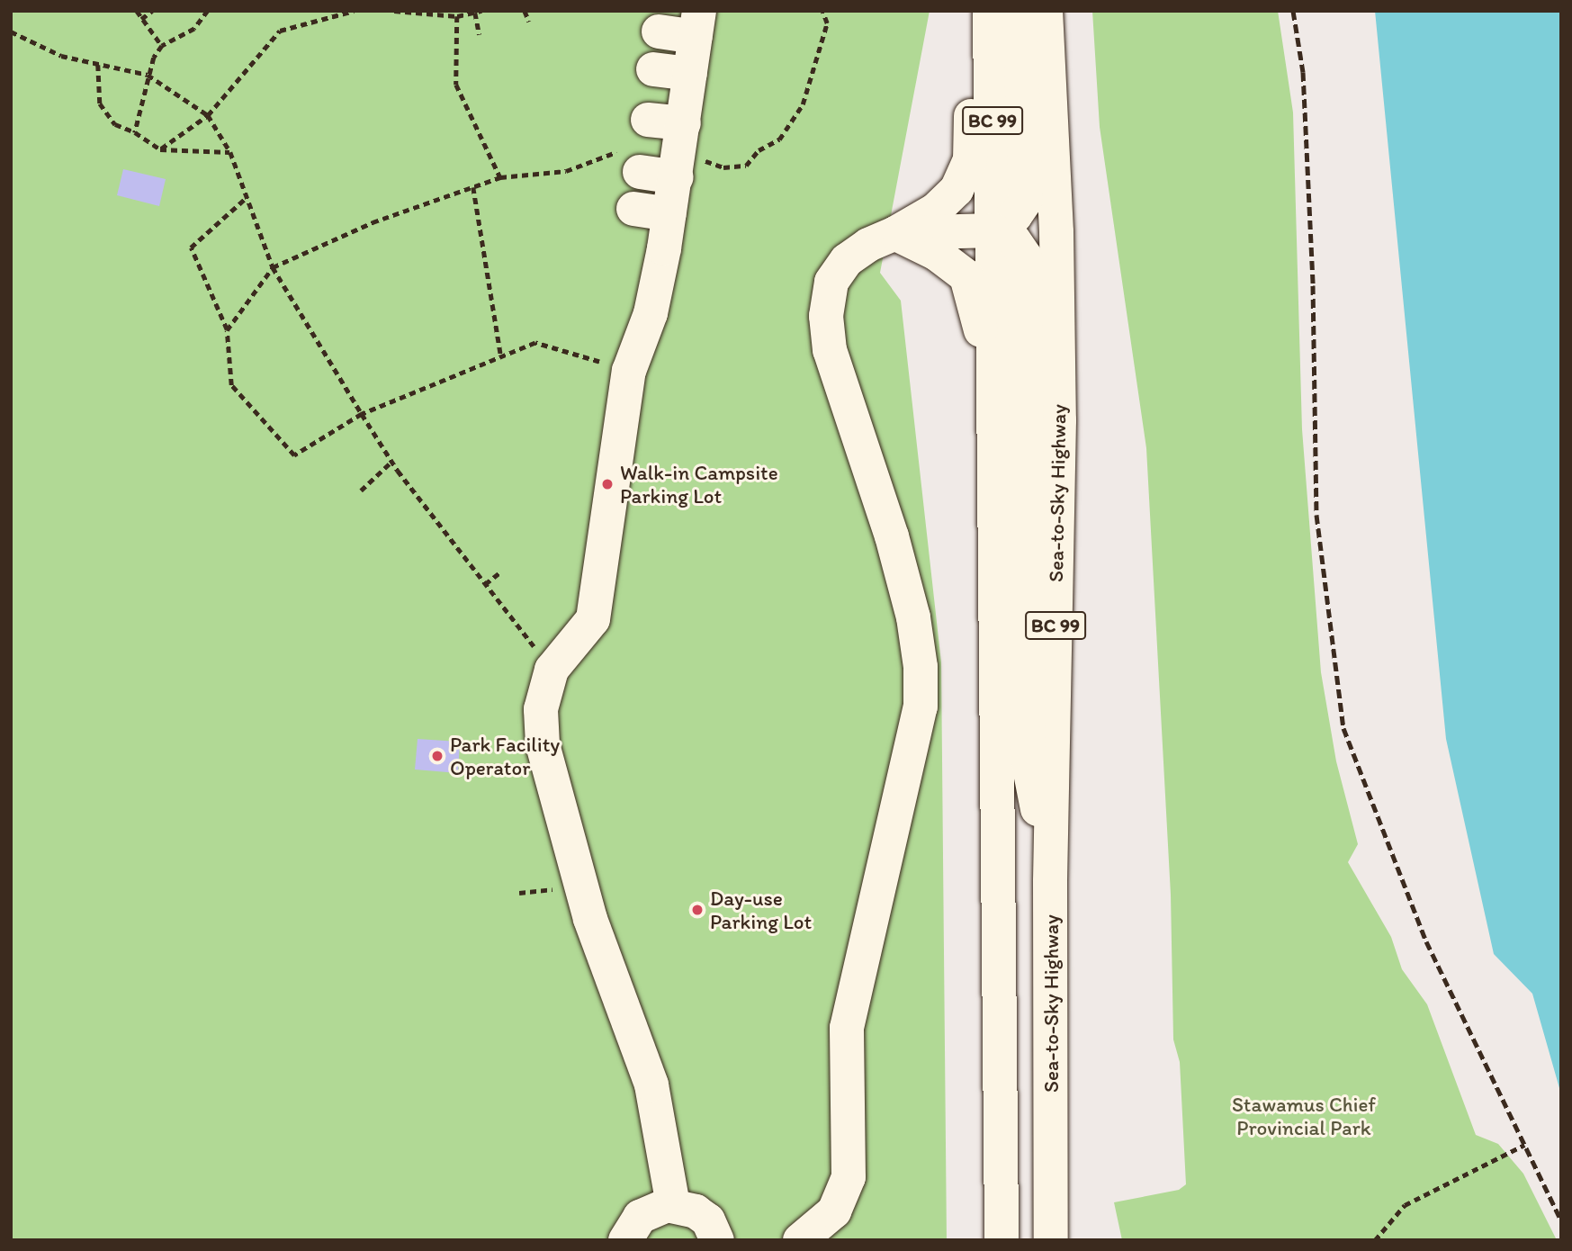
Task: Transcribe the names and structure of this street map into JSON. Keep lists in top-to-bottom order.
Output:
{
  "streets": {
    "main road": ["BC 99", "Sea-to-Sky Highway"]
  },
  "parks": ["Stawamus Chief Provincial Park"],
  "places": ["Walk-in Campsite Parking Lot", "Park Facility Operator", "Day-use Parking Lot"]
}
